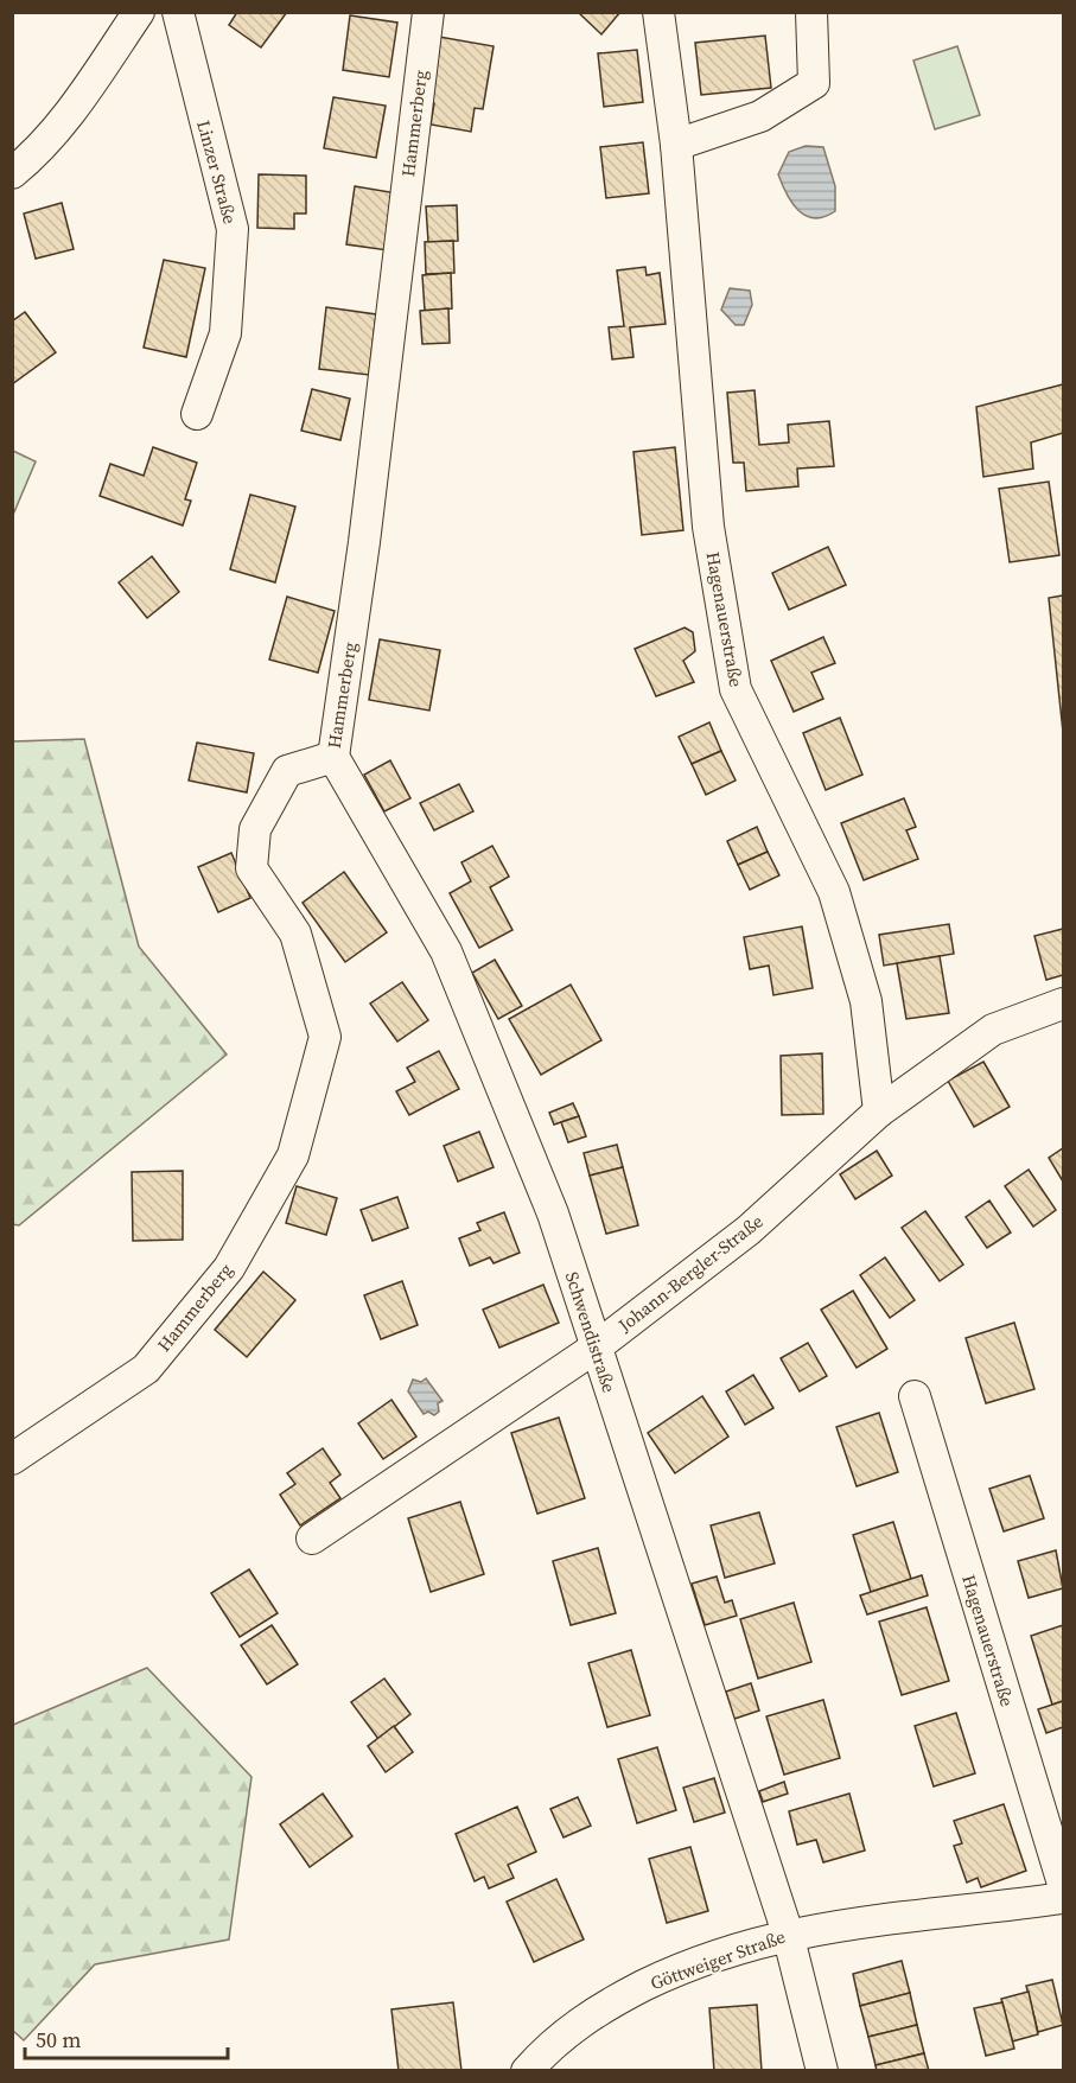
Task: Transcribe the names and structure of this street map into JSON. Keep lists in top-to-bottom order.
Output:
{
  "streets": {
    "street": [
      "Hammerberg",
      "Linzer Straße",
      "Hagenauerstraße",
      "Johann-Bergler-Straße",
      "Schwendistraße",
      "Göttweiger Straße"
    ]
  },
  "crossings": [
    ["Hammerberg", "Schwendistraße"],
    ["Hagenauerstraße", "Johann-Bergler-Straße"],
    ["Johann-Bergler-Straße", "Schwendistraße"],
    ["Schwendistraße", "Göttweiger Straße"]
  ],
  "scale_bar": "50 m"
}
